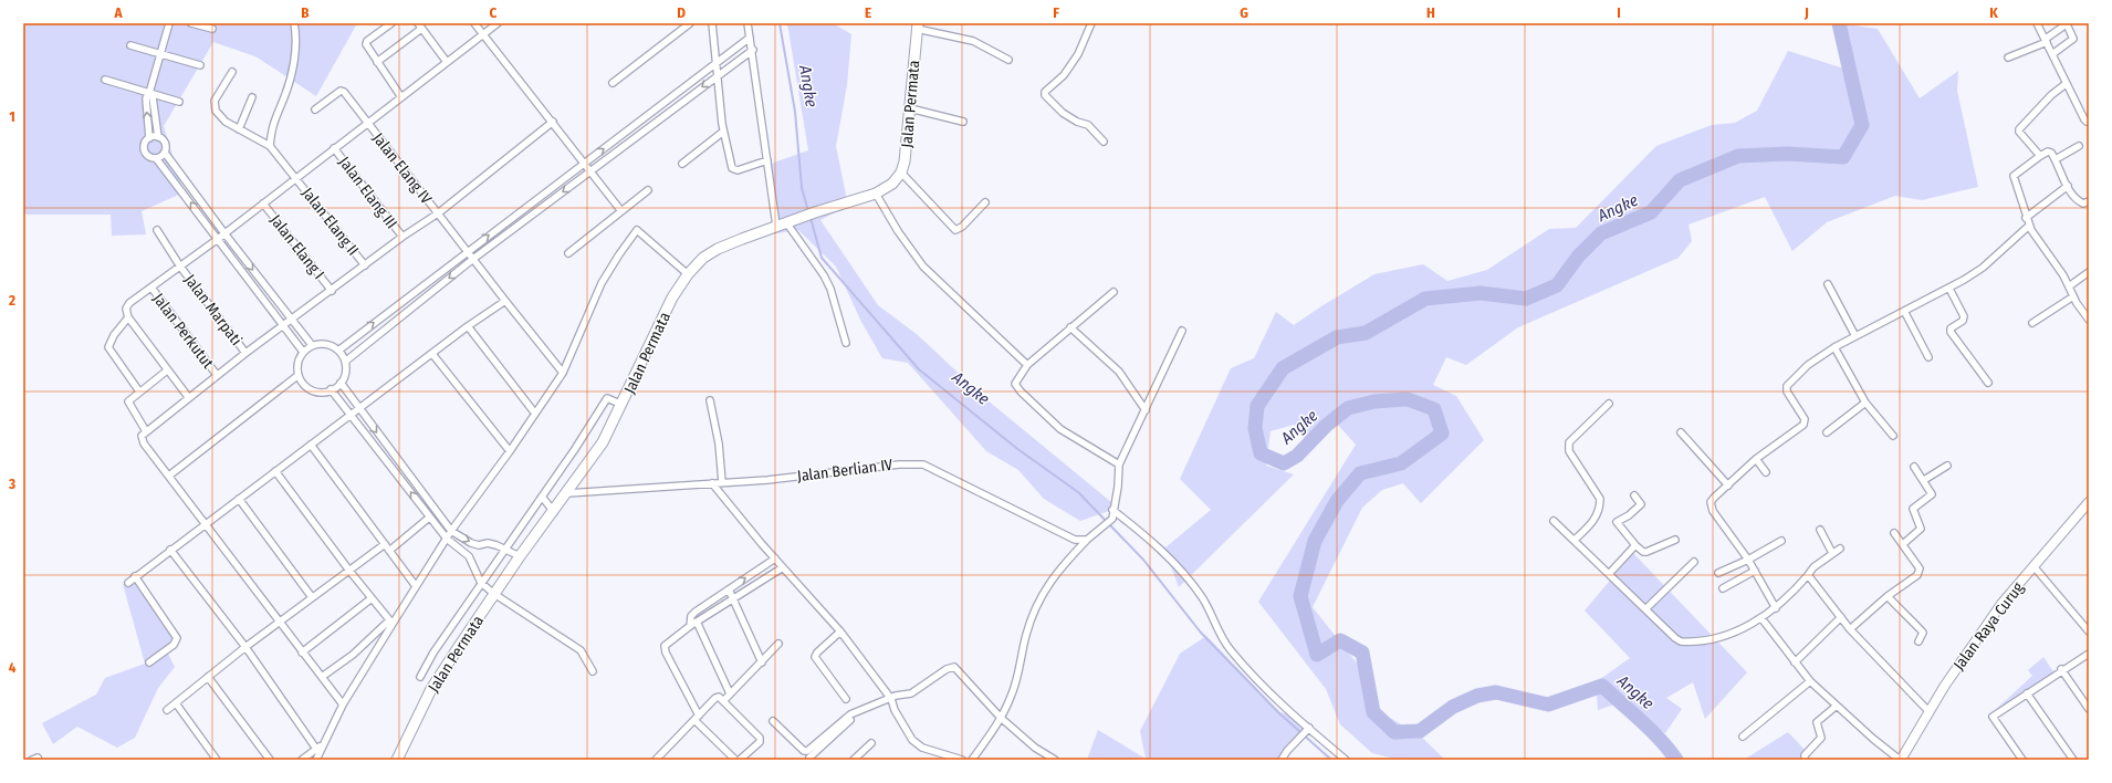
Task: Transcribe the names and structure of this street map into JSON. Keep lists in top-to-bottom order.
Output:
{
  "streets": {
    "main road": ["Jalan Permata", "Jalan Raya Curug"],
    "street": [
      "Jalan Elang IV",
      "Jalan Elang III",
      "Jalan Elang II",
      "Jalan Elang I",
      "Jalan Marpati",
      "Jalan Perkutut",
      "Jalan Berlian IV"
    ]
  },
  "crossings": [
    ["Jalan Permata", "Jalan Berlian IV"]
  ],
  "water": ["Angke"],
  "grid": {
    "columns": [
      "A",
      "B",
      "C",
      "D",
      "E",
      "F",
      "G",
      "H",
      "I",
      "J",
      "K"
    ],
    "rows": [
      "1",
      "2",
      "3",
      "4"
    ]
  }
}
